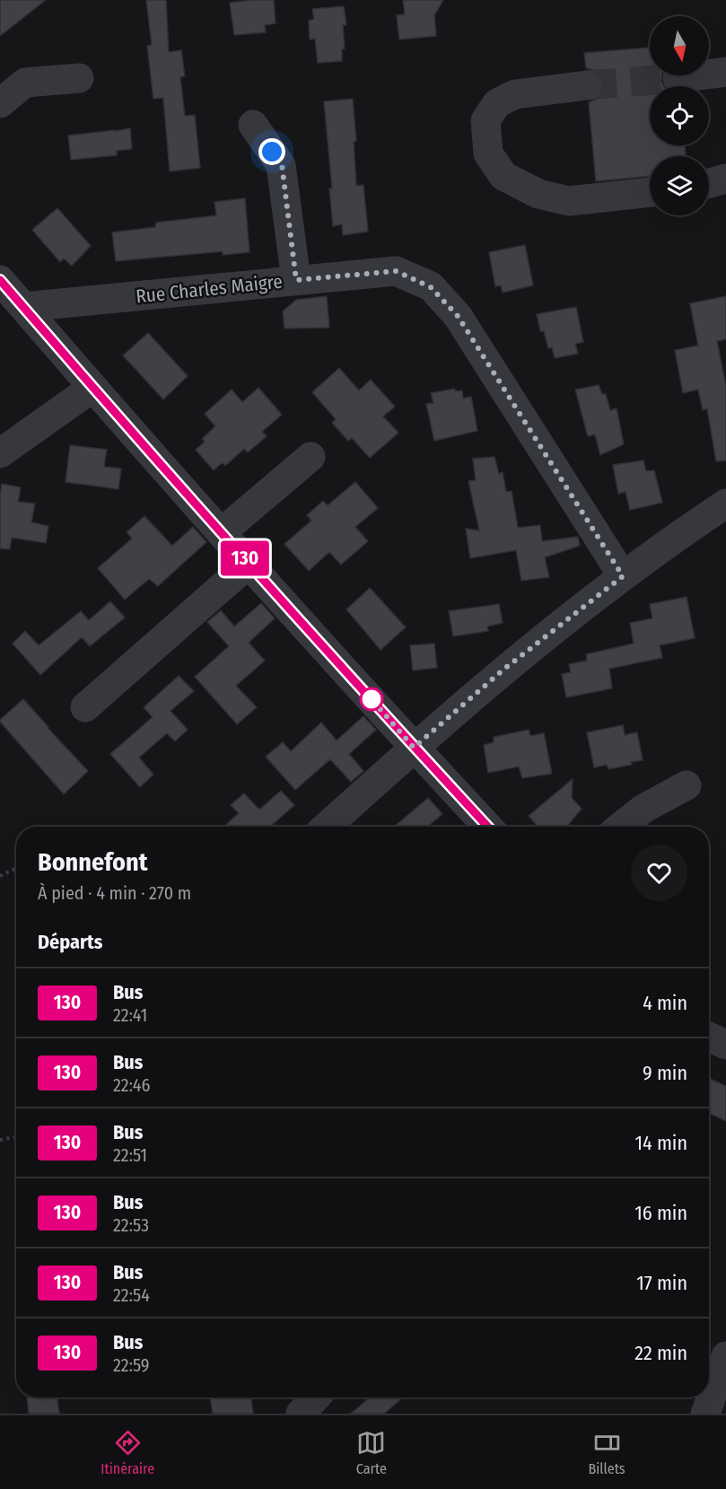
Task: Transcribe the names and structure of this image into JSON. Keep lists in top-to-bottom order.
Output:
{
  "streets": {
    "street": ["Rue Charles Maigre"]
  },
  "lines": ["bus line 130"],
  "north": "bottom",
  "page": {
    "on_map": "130",
    "heading": [
      ["Bonnefont", "À pied · 4 min · 270 m"],
      "Départs"
    ],
    "list": [
      {
        "mark": "130",
        "name": "Bus",
        "note": "22:41",
        "value": "4 min"
      },
      {
        "mark": "130",
        "name": "Bus",
        "note": "22:46",
        "value": "9 min"
      },
      {
        "mark": "130",
        "name": "Bus",
        "note": "22:51",
        "value": "14 min"
      },
      {
        "mark": "130",
        "name": "Bus",
        "note": "22:53",
        "value": "16 min"
      },
      {
        "mark": "130",
        "name": "Bus",
        "note": "22:54",
        "value": "17 min"
      },
      {
        "mark": "130",
        "name": "Bus",
        "note": "22:59",
        "value": "22 min"
      }
    ],
    "tabs": ["Itinéraire", "Carte", "Billets"]
  }
}
